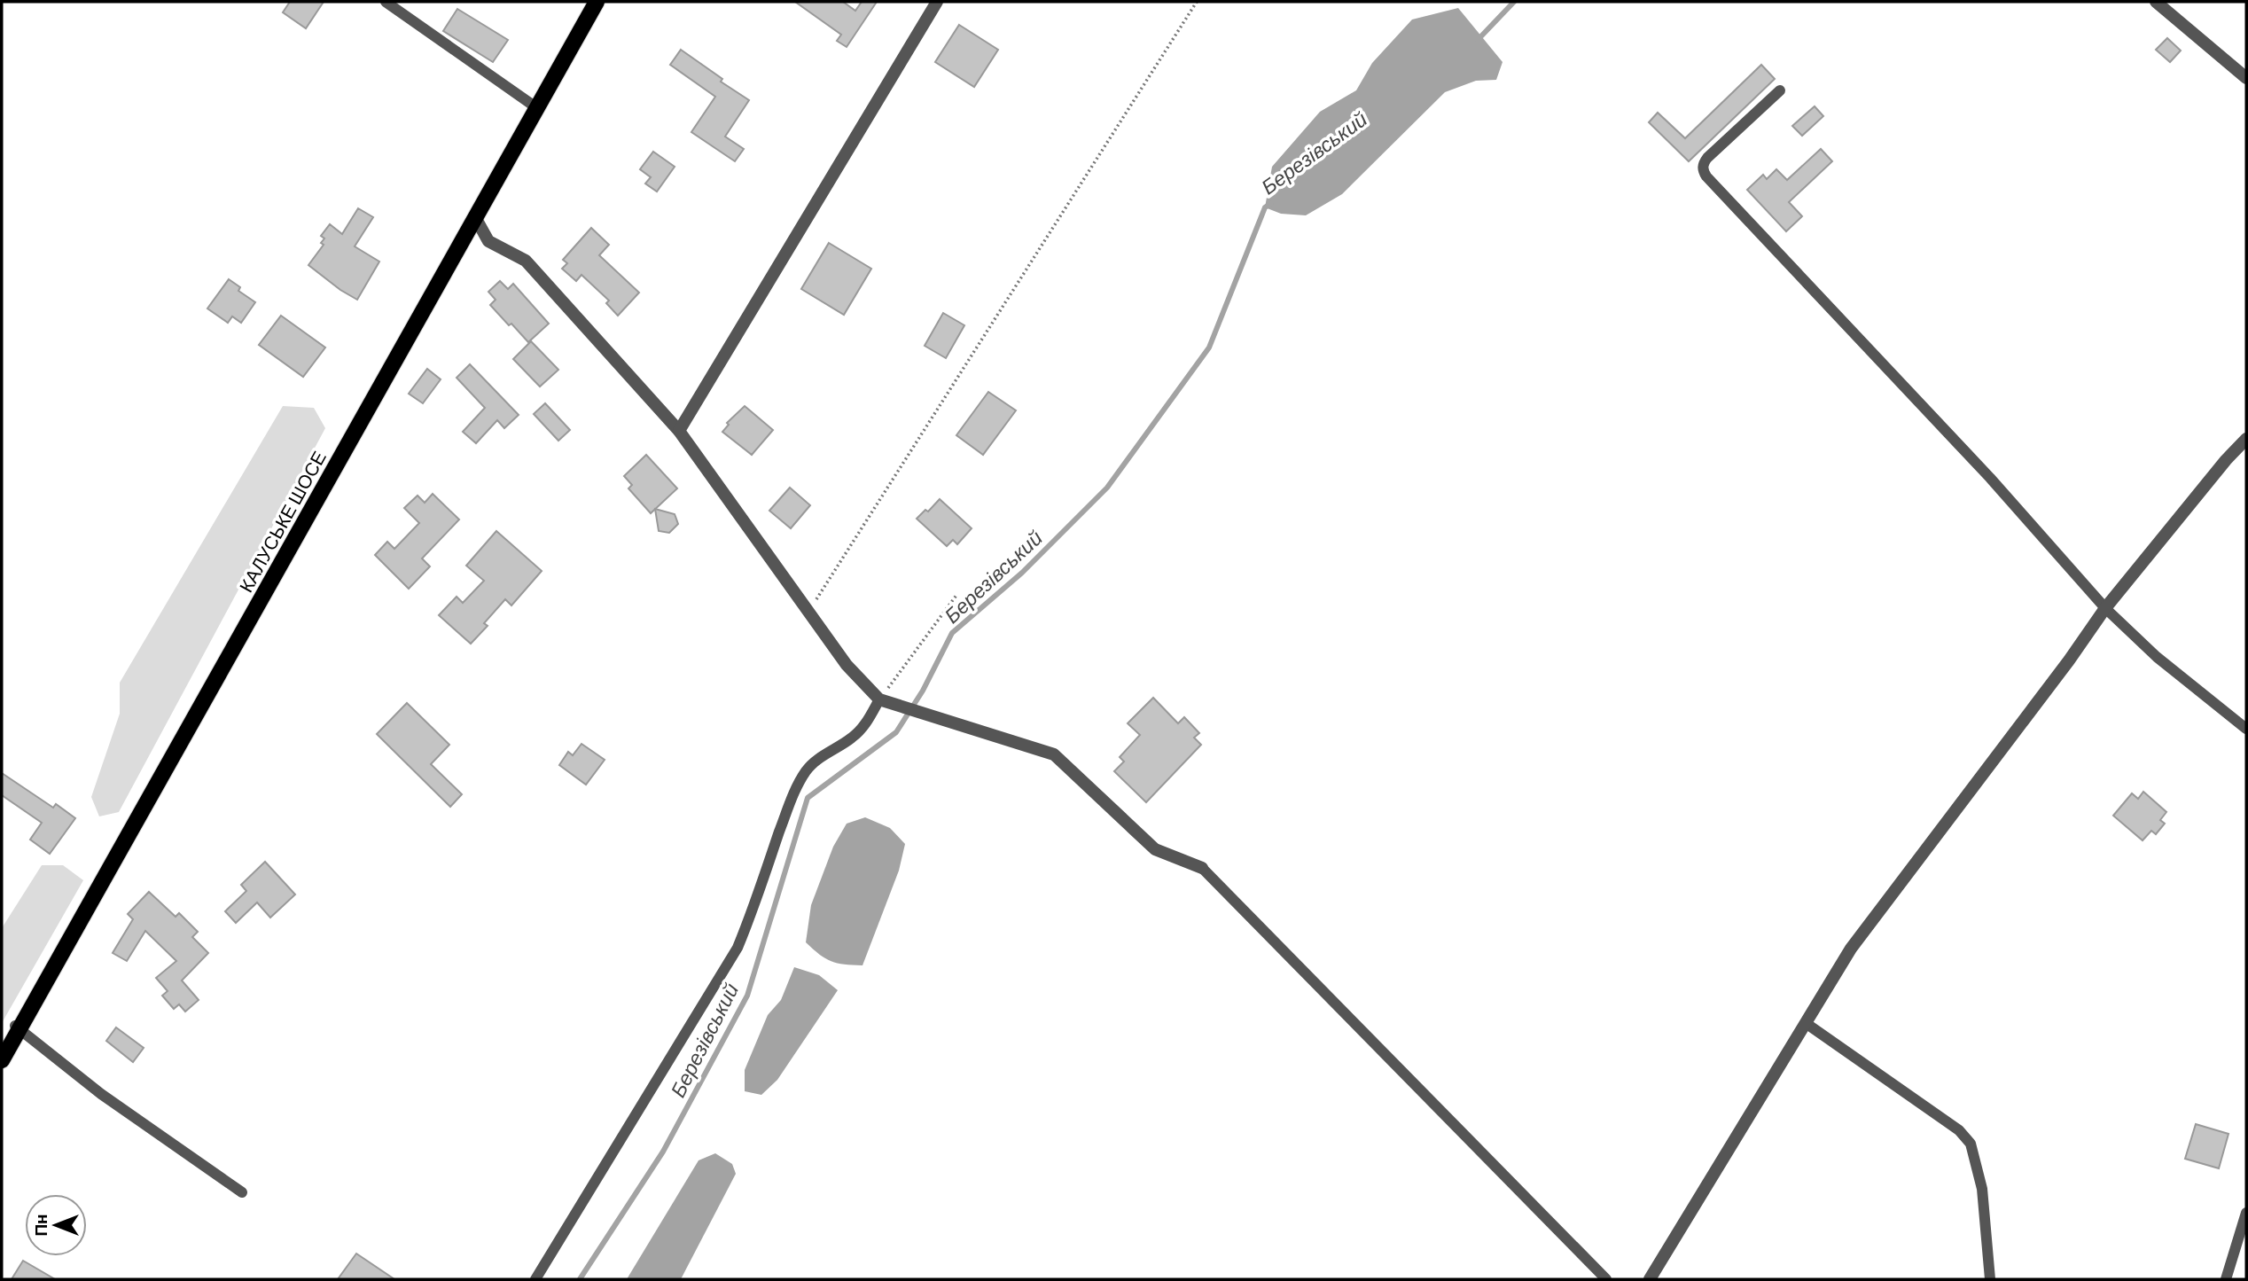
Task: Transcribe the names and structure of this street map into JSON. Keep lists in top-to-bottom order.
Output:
{
  "streets": {
    "main road": ["КАЛУСЬКЕ ШОСЕ"]
  },
  "water": ["Березівський"],
  "north": "left"
}
